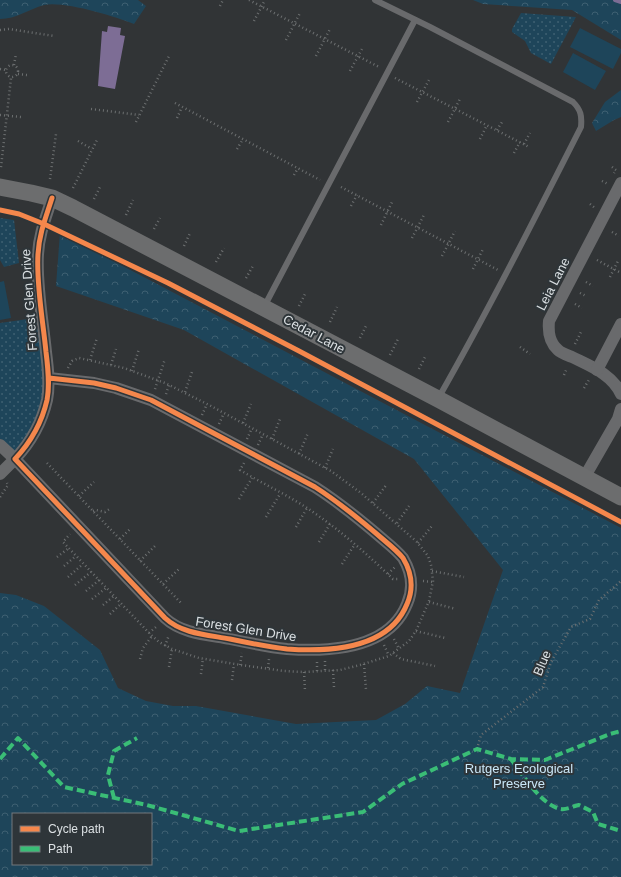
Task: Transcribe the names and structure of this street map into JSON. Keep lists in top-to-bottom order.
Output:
{
  "streets": {
    "street": ["Leia Lane", "Forest Glen Drive", "Cedar Lane"],
    "path": ["Blue"]
  },
  "crossings": [
    ["Forest Glen Drive", "Cedar Lane"]
  ],
  "parks": ["Rutgers Ecological Preserve"],
  "legend": ["Cycle path", "Path"]
}
